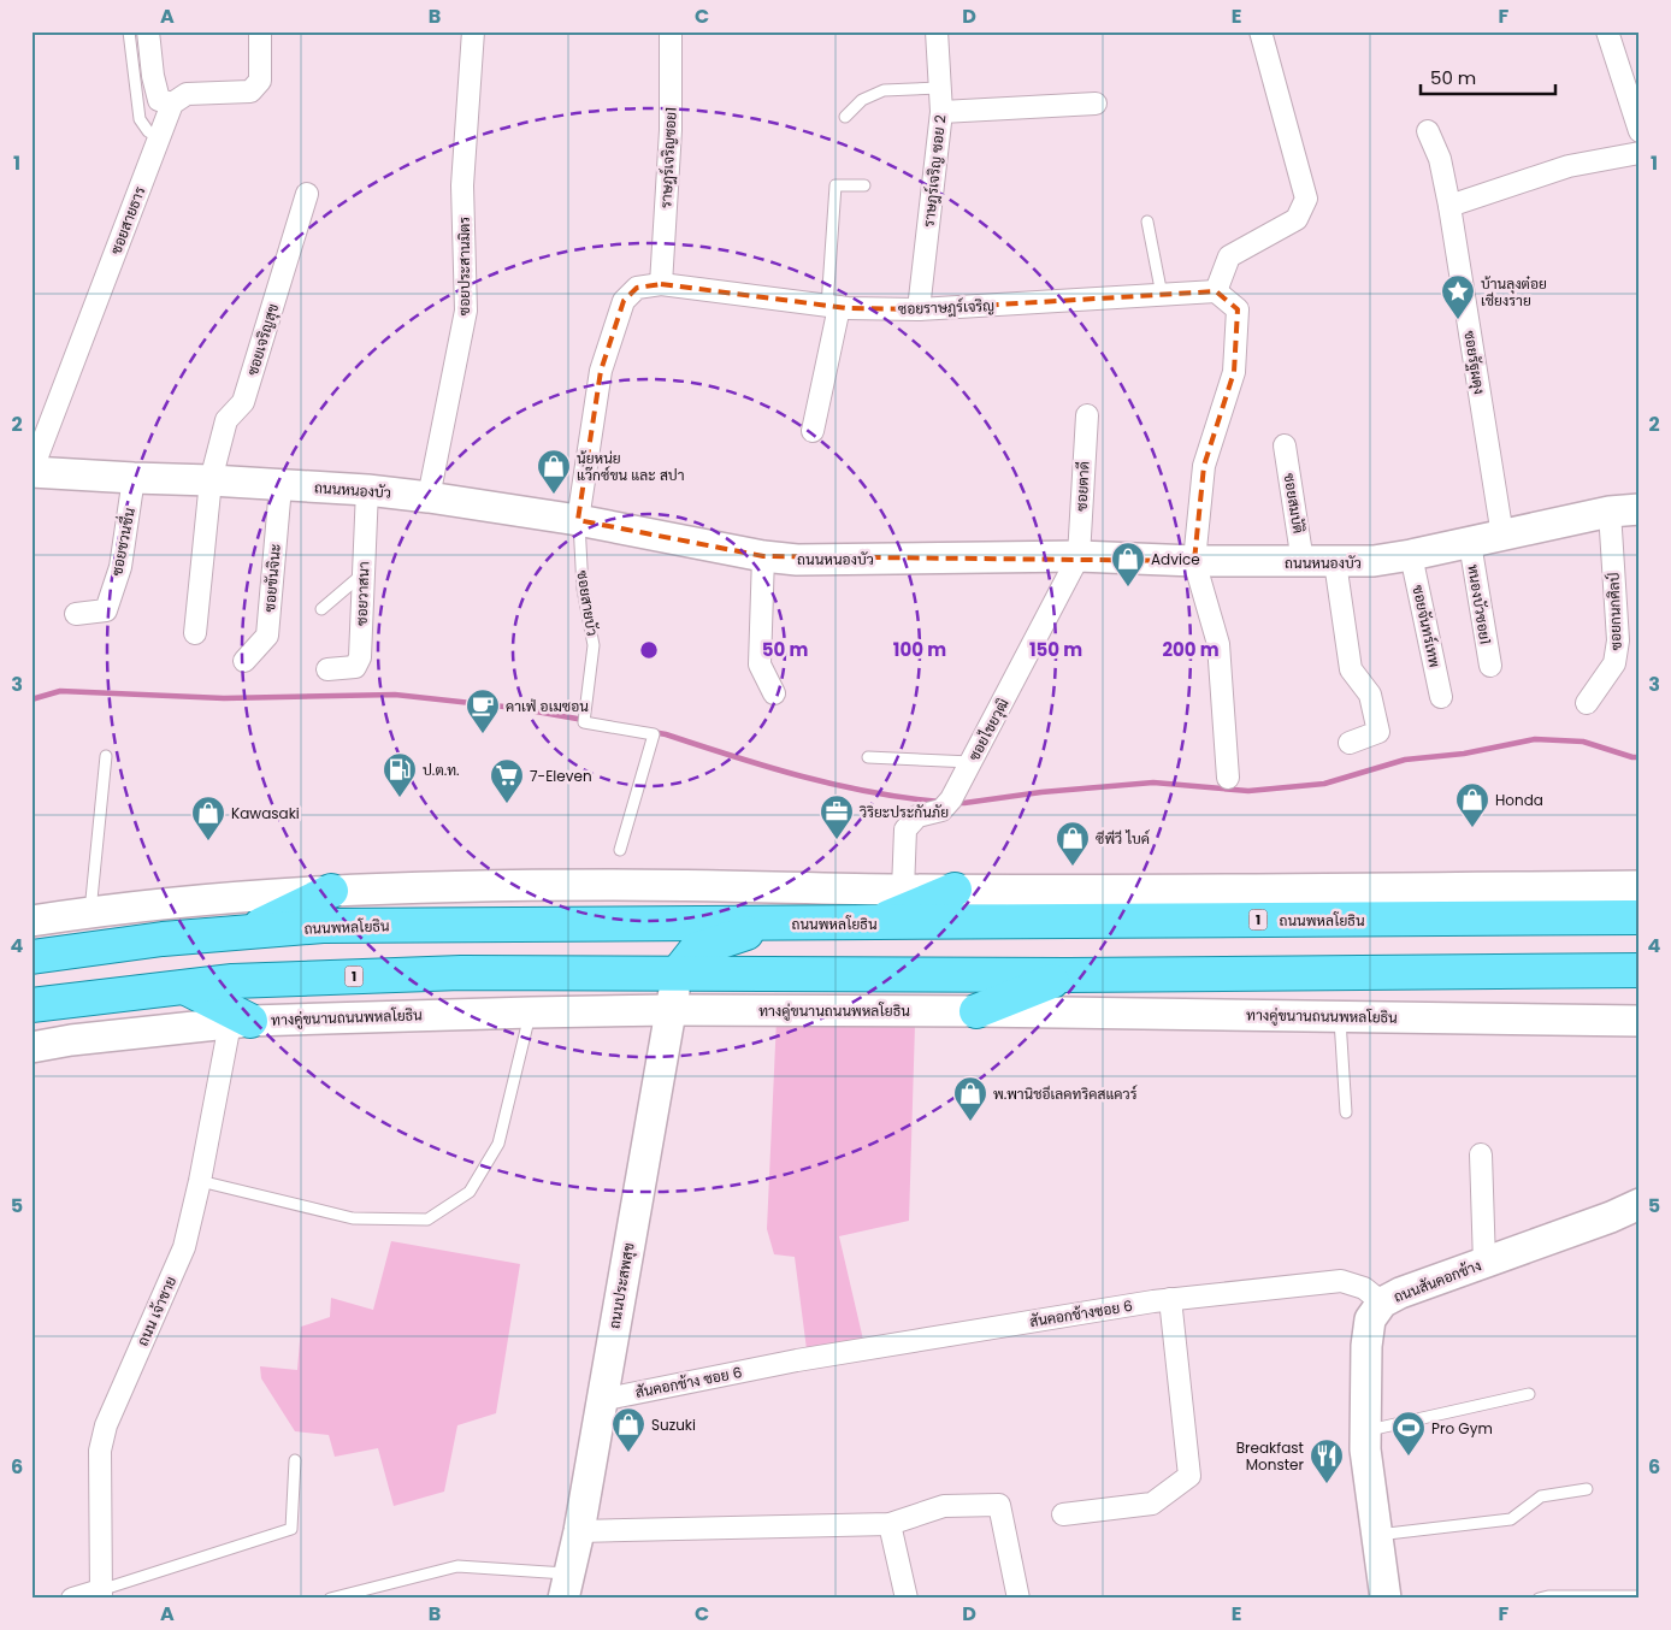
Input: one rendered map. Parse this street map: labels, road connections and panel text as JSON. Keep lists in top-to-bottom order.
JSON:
{
  "streets": {
    "main road": [
      "ถนนหนองบัว",
      "1",
      "ถนนพหลโยธิน",
      "ทางคู่ขนานถนนพหลโยธิน",
      "ถนนสันคอกช้าง",
      "ถนนประสพสุข"
    ],
    "street": [
      "ราษฎร์เจริญซอย1",
      "ราษฎร์เจริญ ซอย 2",
      "ซอยสายธาร",
      "ซอยประสานมิตร",
      "ซอยราษฎร์เจริญ",
      "ซอยเจริญสุข",
      "ซอยรัฐผดุง",
      "ซอยตาดี",
      "ซอยสมบัติ",
      "ซอยชวนชื่น",
      "ซอยขันจินะ",
      "ซอยวาสนา",
      "หนองบัวซอย1",
      "ซอยกนกศิลป์",
      "ซอยจันทร์เทพ",
      "ซอยไชยวุฒิ",
      "ถนน เจ้าชาย",
      "สันคอกช้างซอย 6",
      "สันคอกช้าง ซอย 6"
    ],
    "lane": ["ซอยสายบัว"]
  },
  "crossings": [
    ["ราษฎร์เจริญซอย1", "ซอยราษฎร์เจริญ"],
    ["ราษฎร์เจริญ ซอย 2", "ซอยราษฎร์เจริญ"],
    ["ซอยสายธาร", "ถนนหนองบัว"],
    ["ซอยประสานมิตร", "ถนนหนองบัว"],
    ["ซอยราษฎร์เจริญ", "ถนนหนองบัว"],
    ["ซอยราษฎร์เจริญ", "ซอยสายบัว"],
    ["ซอยเจริญสุข", "ถนนหนองบัว"],
    ["ซอยรัฐผดุง", "ถนนหนองบัว"],
    ["ซอยตาดี", "ถนนหนองบัว"],
    ["ซอยตาดี", "ซอยไชยวุฒิ"],
    ["ถนนหนองบัว", "ซอยสมบัติ"],
    ["ถนนหนองบัว", "ซอยชวนชื่น"],
    ["ถนนหนองบัว", "ซอยขันจินะ"],
    ["ถนนหนองบัว", "ซอยวาสนา"],
    ["ถนนหนองบัว", "ซอยสายบัว"],
    ["ถนนหนองบัว", "หนองบัวซอย1"],
    ["ถนนหนองบัว", "ซอยกนกศิลป์"],
    ["ถนนหนองบัว", "ซอยจันทร์เทพ"],
    ["ถนนหนองบัว", "ซอยไชยวุฒิ"],
    ["ซอยไชยวุฒิ", "1"],
    ["1", "ถนนประสพสุข"],
    ["ทางคู่ขนานถนนพหลโยธิน", "ถนนประสพสุข"],
    ["ทางคู่ขนานถนนพหลโยธิน", "ถนน เจ้าชาย"],
    ["ถนนสันคอกช้าง", "สันคอกช้างซอย 6"],
    ["ถนนประสพสุข", "สันคอกช้าง ซอย 6"],
    ["สันคอกช้างซอย 6", "สันคอกช้าง ซอย 6"]
  ],
  "places": {
    "place": ["บ้านลุงต๋อย เชียงราย"],
    "shop": [
      "นุ้ยหนุ่ย แว๊กซ์ขน และ สปา",
      "Advice",
      "Honda",
      "Kawasaki",
      "ซีพีวี ไบค์",
      "พ.พานิชอีเลคทริคสแควร์",
      "Suzuki"
    ],
    "cafe": ["คาเฟ่ อเมซอน"],
    "fuel station": ["ป.ต.ท."],
    "supermarket": ["7-Eleven"],
    "office": ["วิริยะประกันภัย"],
    "sports": ["Pro Gym"],
    "restaurant": ["Breakfast Monster"]
  },
  "scale_bar": "50 m",
  "grid": {
    "columns": [
      "A",
      "B",
      "C",
      "D",
      "E",
      "F"
    ],
    "rows": [
      "1",
      "2",
      "3",
      "4",
      "5",
      "6"
    ]
  },
  "rings": [
    "50 m",
    "100 m",
    "150 m",
    "200 m"
  ]
}
